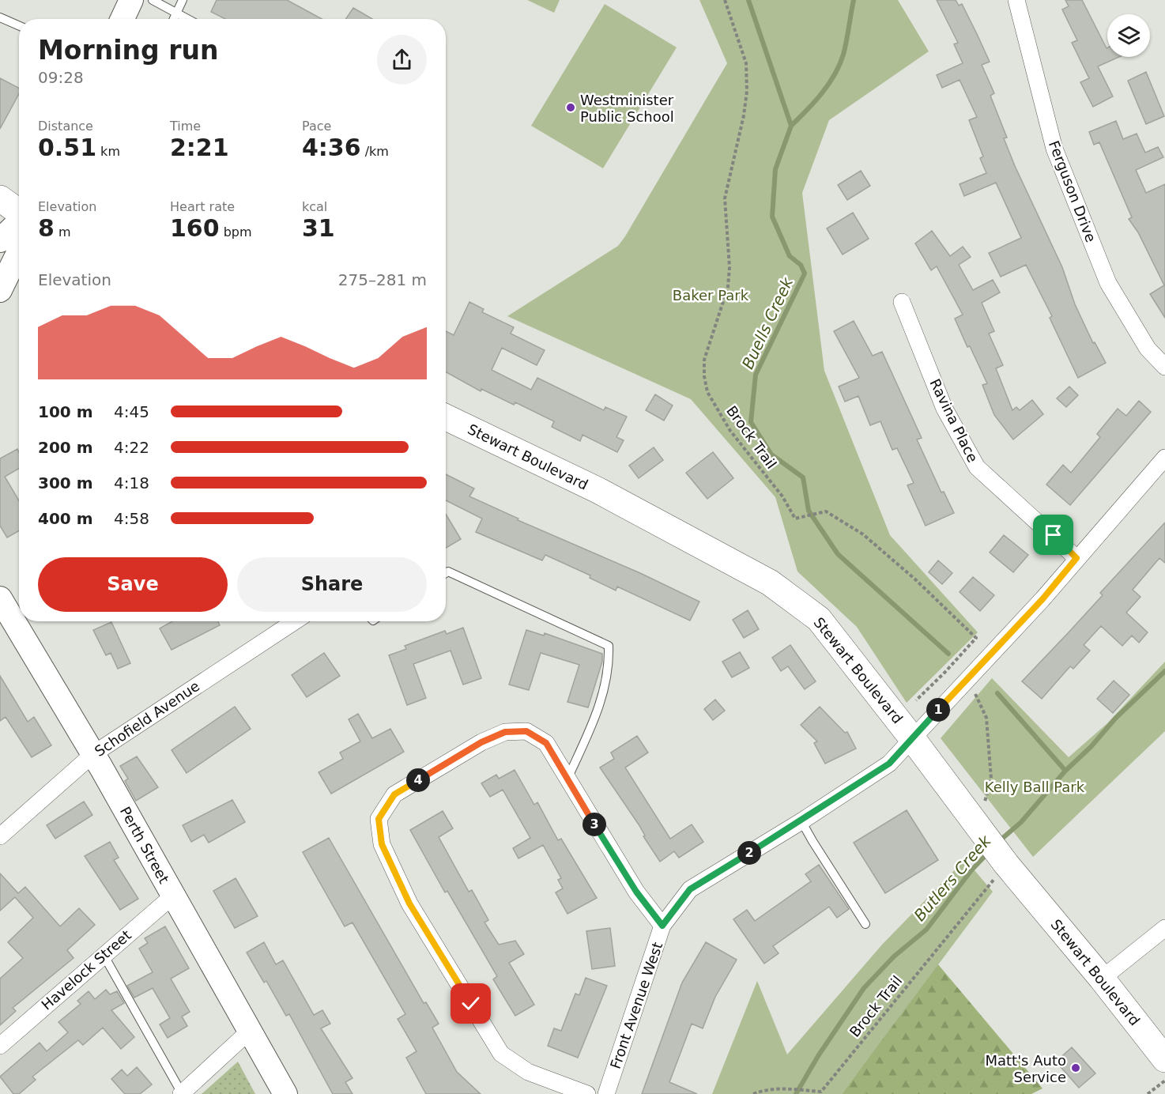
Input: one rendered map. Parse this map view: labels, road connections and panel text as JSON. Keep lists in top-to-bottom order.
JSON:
{
  "streets": {
    "main road": ["Stewart Boulevard"],
    "street": [
      "Ferguson Drive",
      "Ravina Place",
      "Schofield Avenue",
      "Perth Street",
      "Havelock Street",
      "Front Avenue West"
    ],
    "path": ["Brock Trail"]
  },
  "crossings": [
    ["Ravina Place", "Front Avenue West"],
    ["Brock Trail", "Stewart Boulevard"],
    ["Stewart Boulevard", "Front Avenue West"],
    ["Schofield Avenue", "Perth Street"],
    ["Perth Street", "Havelock Street"]
  ],
  "water": ["Buells Creek", "Butlers Creek"],
  "parks": ["Baker Park", "Kelly Ball Park"],
  "places": ["Westminister Public School", "Matt's Auto Service"],
  "page": {
    "heading": ["Morning run", "09:28"],
    "stats": [
      ["Distance", "0.51 km"],
      ["Time", "2:21"],
      ["Pace", "4:36 /km"],
      ["Elevation", "8 m"],
      ["Heart rate", "160 bpm"],
      ["kcal", "31"]
    ],
    "chart": ["Elevation", "275–281 m"],
    "list": [
      {
        "name": "100 m",
        "note": "4:45"
      },
      {
        "name": "200 m",
        "note": "4:22"
      },
      {
        "name": "300 m",
        "note": "4:18"
      },
      {
        "name": "400 m",
        "note": "4:58"
      }
    ],
    "buttons": ["Save", "Share"],
    "pins": [
      "1",
      "4",
      "3",
      "2"
    ]
  }
}
